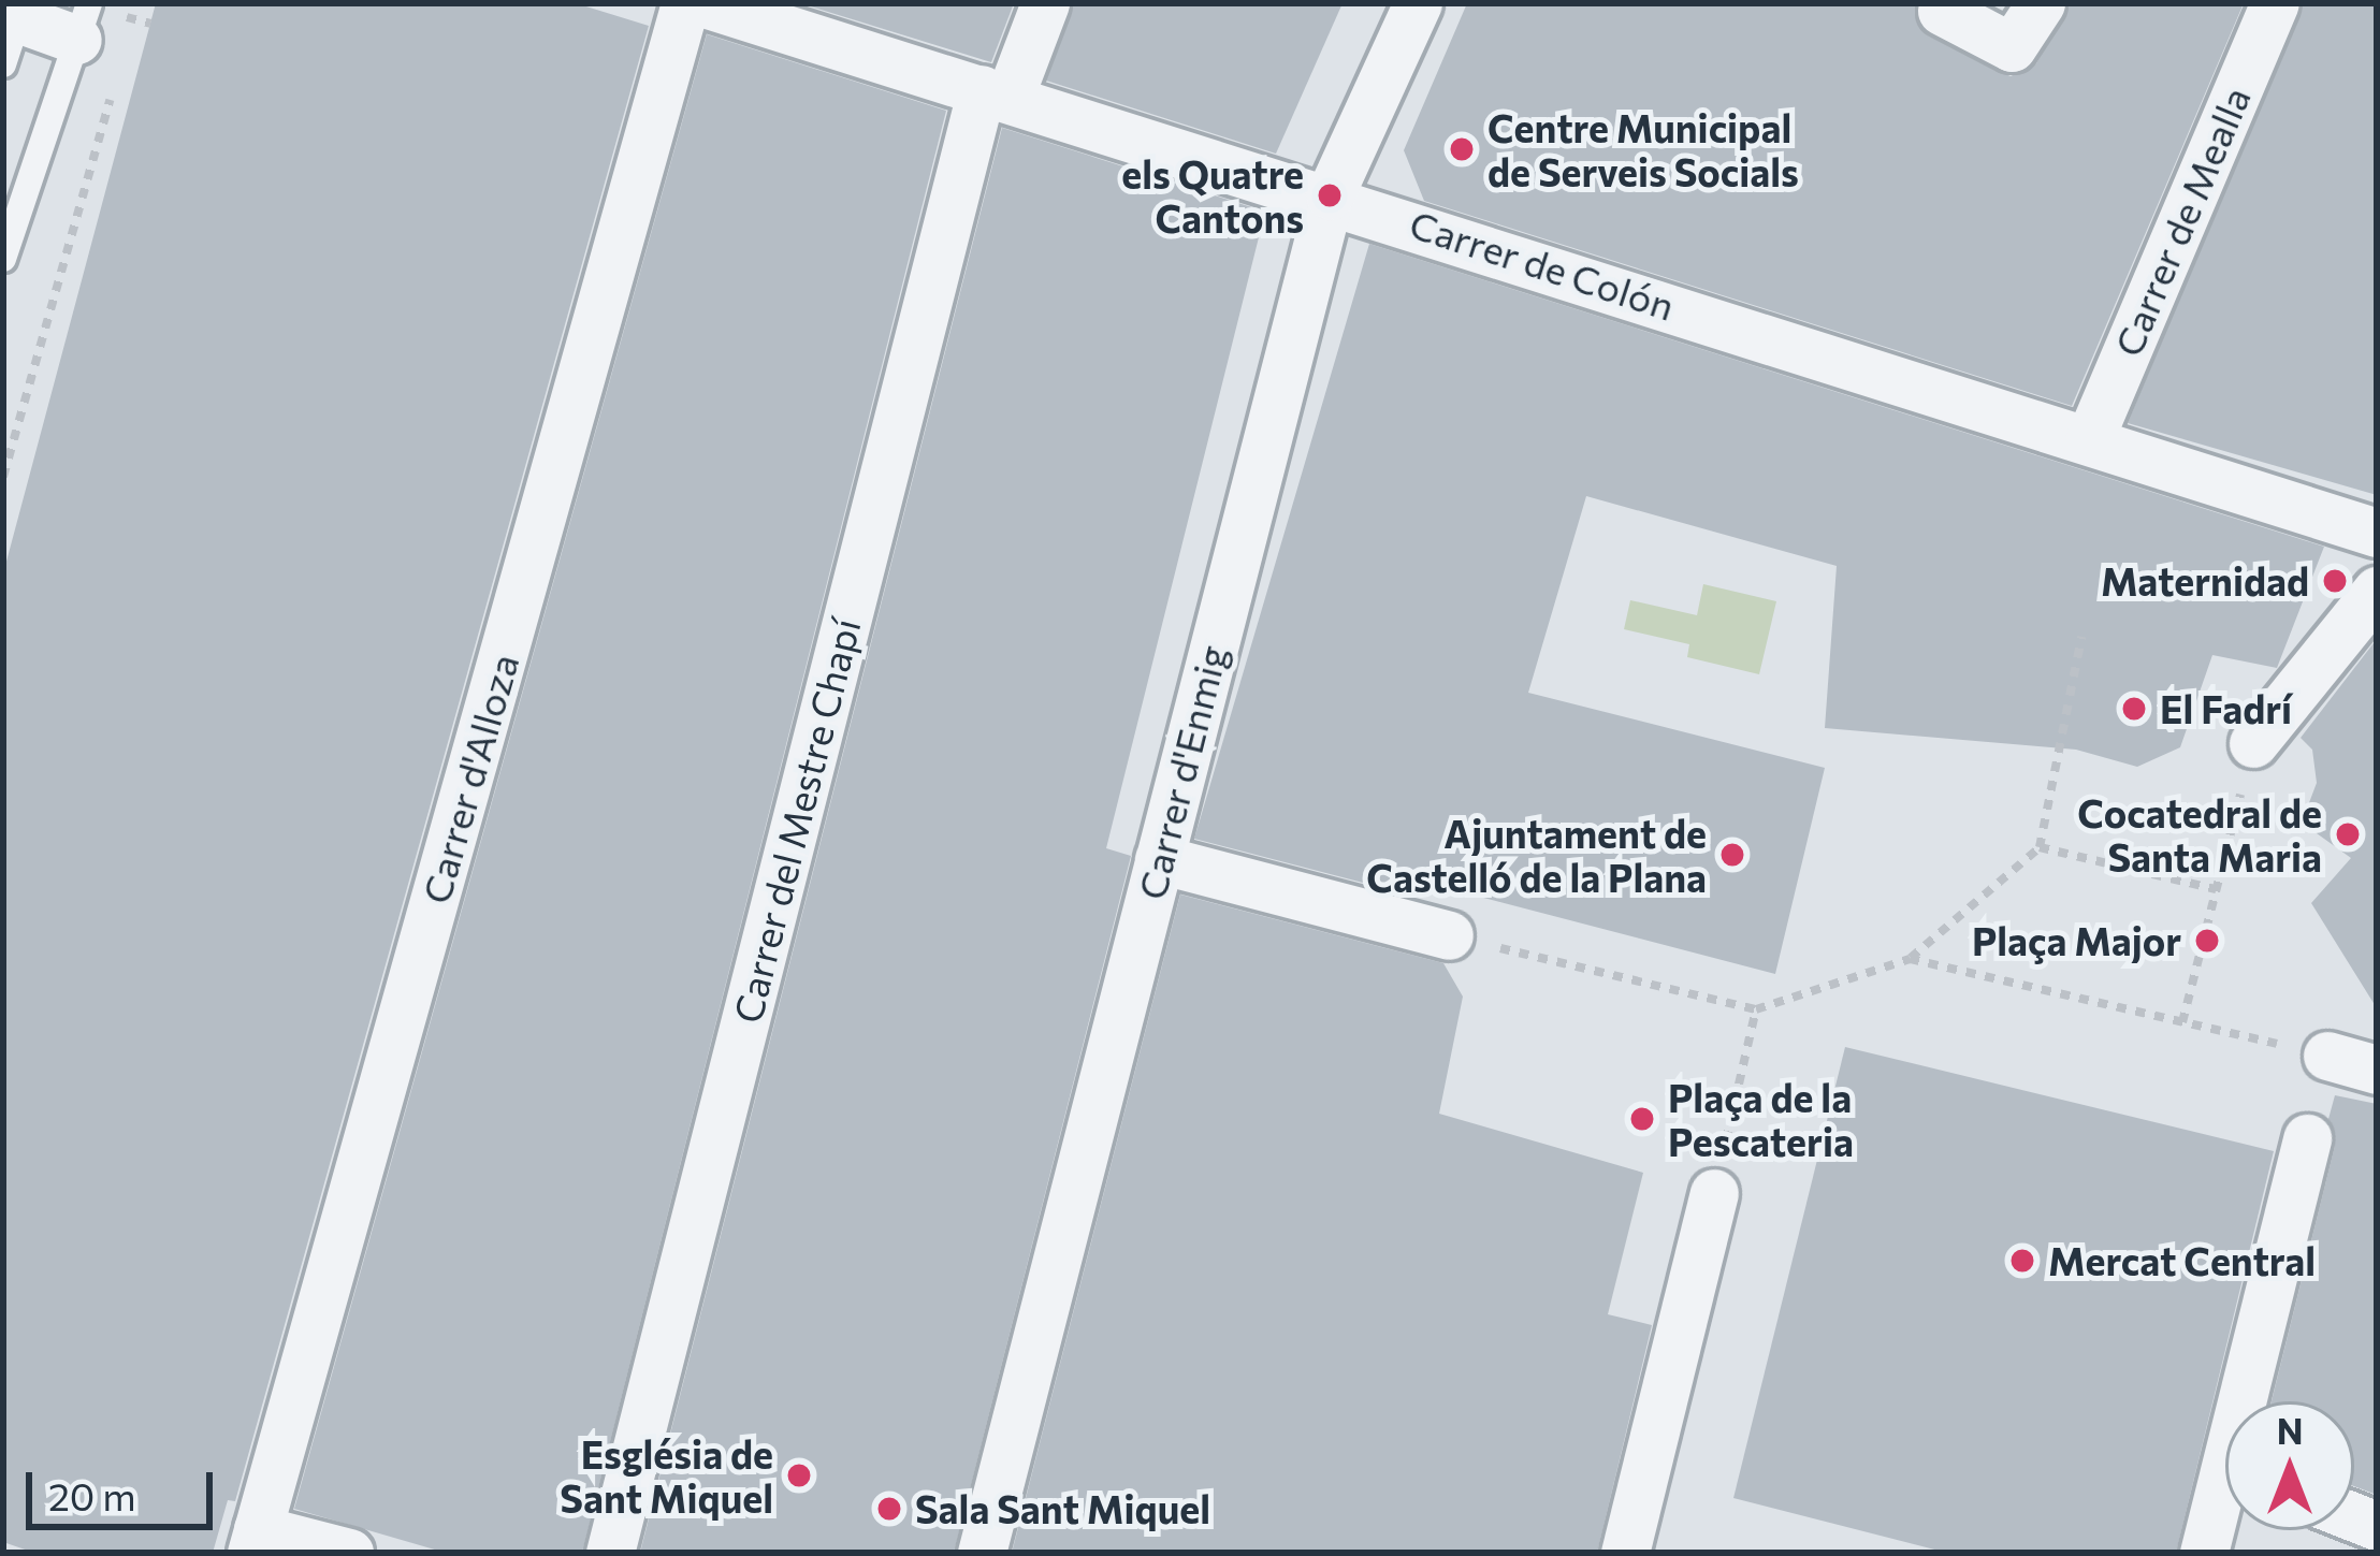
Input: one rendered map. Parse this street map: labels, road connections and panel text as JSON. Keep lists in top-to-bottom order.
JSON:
{
  "streets": {
    "street": [
      "Carrer de Mealla",
      "Carrer de Colón",
      "Carrer d'Enmig",
      "Carrer d'Alloza",
      "Carrer del Mestre Chapí"
    ]
  },
  "crossings": [
    ["Carrer de Mealla", "Carrer de Colón"],
    ["Carrer de Colón", "Carrer d'Enmig"],
    ["Carrer de Colón", "Carrer del Mestre Chapí"]
  ],
  "places": [
    "Centre Municipal de Serveis Socials",
    "els Quatre Cantons",
    "Maternidad",
    "El Fadrí",
    "Cocatedral de Santa Maria",
    "Ajuntament de Castelló de la Plana",
    "Plaça Major",
    "Plaça de la Pescateria",
    "Mercat Central",
    "Església de Sant Miquel",
    "Sala Sant Miquel"
  ],
  "scale_bar": "20 m",
  "north": "top"
}
